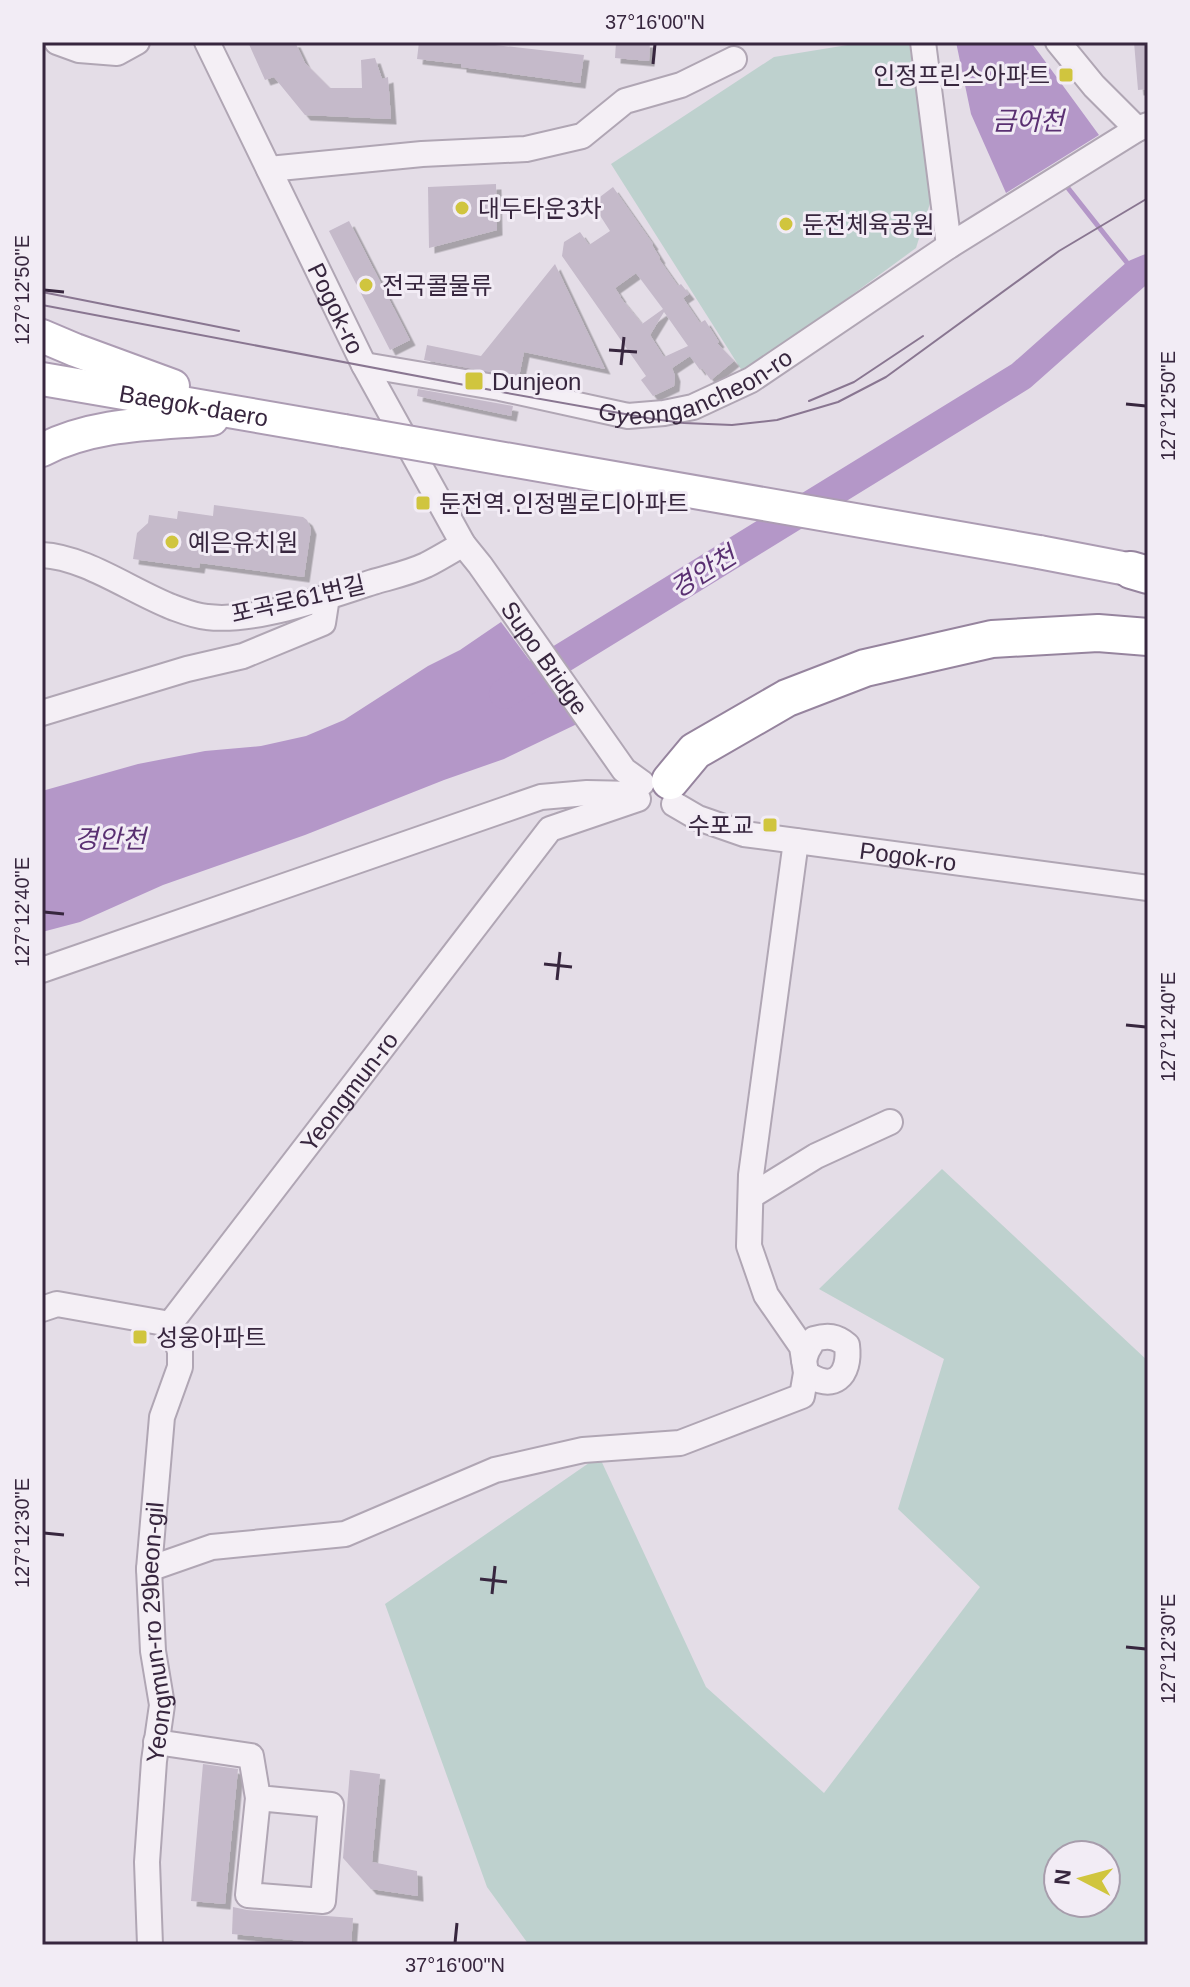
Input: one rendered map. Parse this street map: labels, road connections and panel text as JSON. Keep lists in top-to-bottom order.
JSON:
{
  "streets": {
    "main road": ["Baegok-daero"],
    "street": [
      "Pogok-ro",
      "Gyeongancheon-ro",
      "포곡로61번길",
      "Supo Bridge",
      "Yeongmun-ro",
      "Yeongmun-ro 29beon-gil"
    ]
  },
  "crossings": [
    ["Pogok-ro", "Gyeongancheon-ro"],
    ["Pogok-ro", "포곡로61번길"],
    ["Pogok-ro", "Supo Bridge"],
    ["Pogok-ro", "Yeongmun-ro"],
    ["Yeongmun-ro", "Yeongmun-ro 29beon-gil"]
  ],
  "water": ["금어천", "경안천"],
  "places": {
    "transit": [
      "인정프린스아파트",
      "Dunjeon",
      "둔전역.인정멜로디아파트",
      "수포교",
      "성웅아파트"
    ],
    "other": [
      "대두타운3차",
      "둔전체육공원",
      "전국콜물류",
      "예은유치원"
    ]
  },
  "north": "left",
  "coordinates": [
    "37°16'00\"N",
    "127°12'50\"E",
    "127°12'40\"E",
    "127°12'30\"E"
  ]
}
